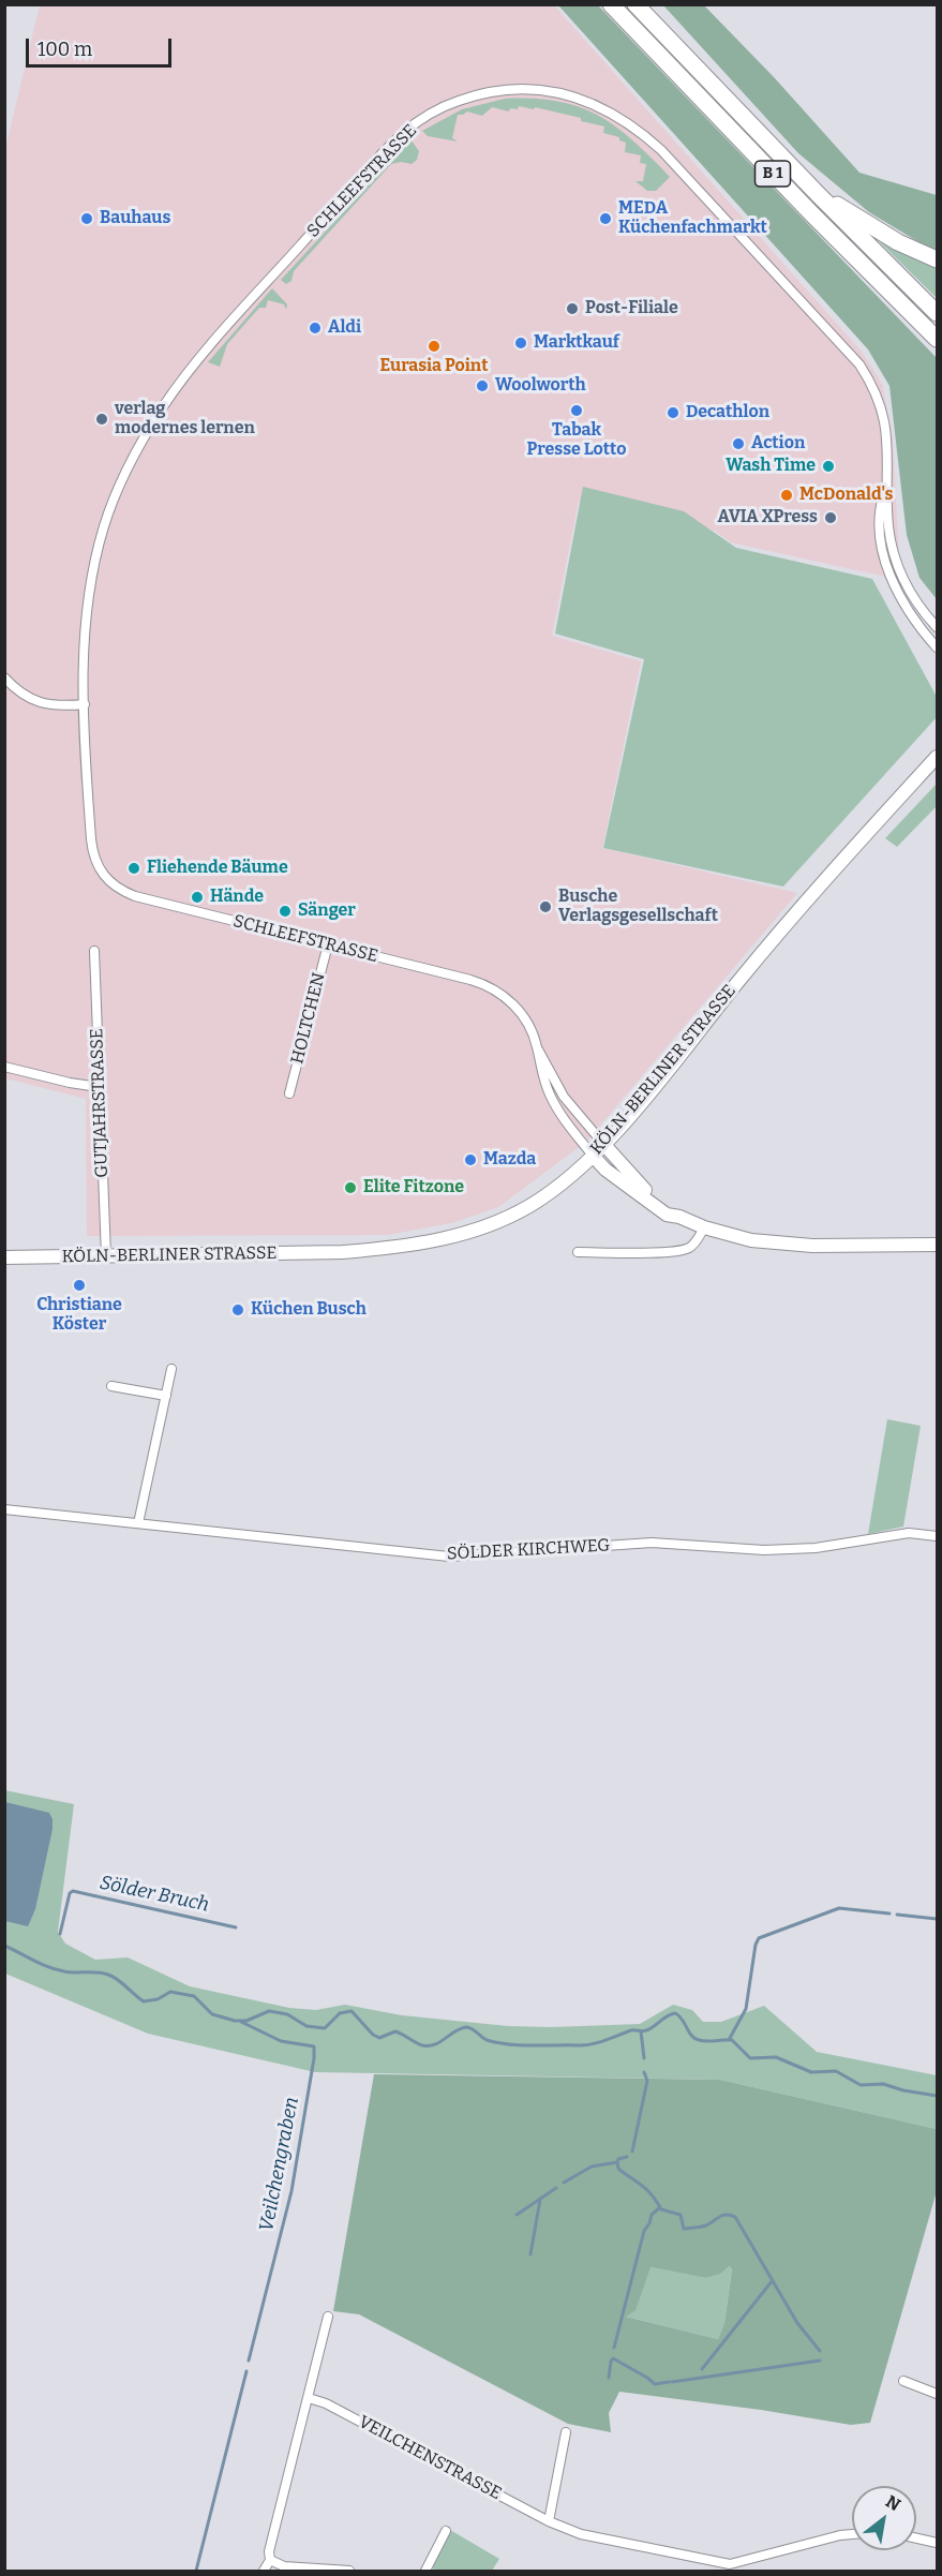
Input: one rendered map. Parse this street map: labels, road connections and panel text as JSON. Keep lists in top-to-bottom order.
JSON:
{
  "streets": {
    "highway": ["B 1"],
    "main road": ["KÖLN-BERLINER STRASSE"],
    "street": [
      "SCHLEEFSTRASSE",
      "HOLTCHEN",
      "GUTJAHRSTRASSE",
      "SÖLDER KIRCHWEG",
      "VEILCHENSTRASSE"
    ]
  },
  "crossings": [
    ["SCHLEEFSTRASSE", "HOLTCHEN"],
    ["SCHLEEFSTRASSE", "KÖLN-BERLINER STRASSE"],
    ["KÖLN-BERLINER STRASSE", "GUTJAHRSTRASSE"]
  ],
  "water": ["Sölder Bruch", "Veilchengraben"],
  "places": [
    "Bauhaus",
    "MEDA Küchenfachmarkt",
    "Post-Filiale",
    "Aldi",
    "Marktkauf",
    "Eurasia Point",
    "Woolworth",
    "Tabak Presse Lotto",
    "Decathlon",
    "verlag modernes lernen",
    "Action",
    "Wash Time",
    "McDonald's",
    "AVIA XPress",
    "Fliehende Bäume",
    "Hände",
    "Busche Verlagsgesellschaft",
    "Sänger",
    "Mazda",
    "Elite Fitzone",
    "Christiane Köster",
    "Küchen Busch"
  ],
  "scale_bar": "100 m",
  "north": "top right"
}
